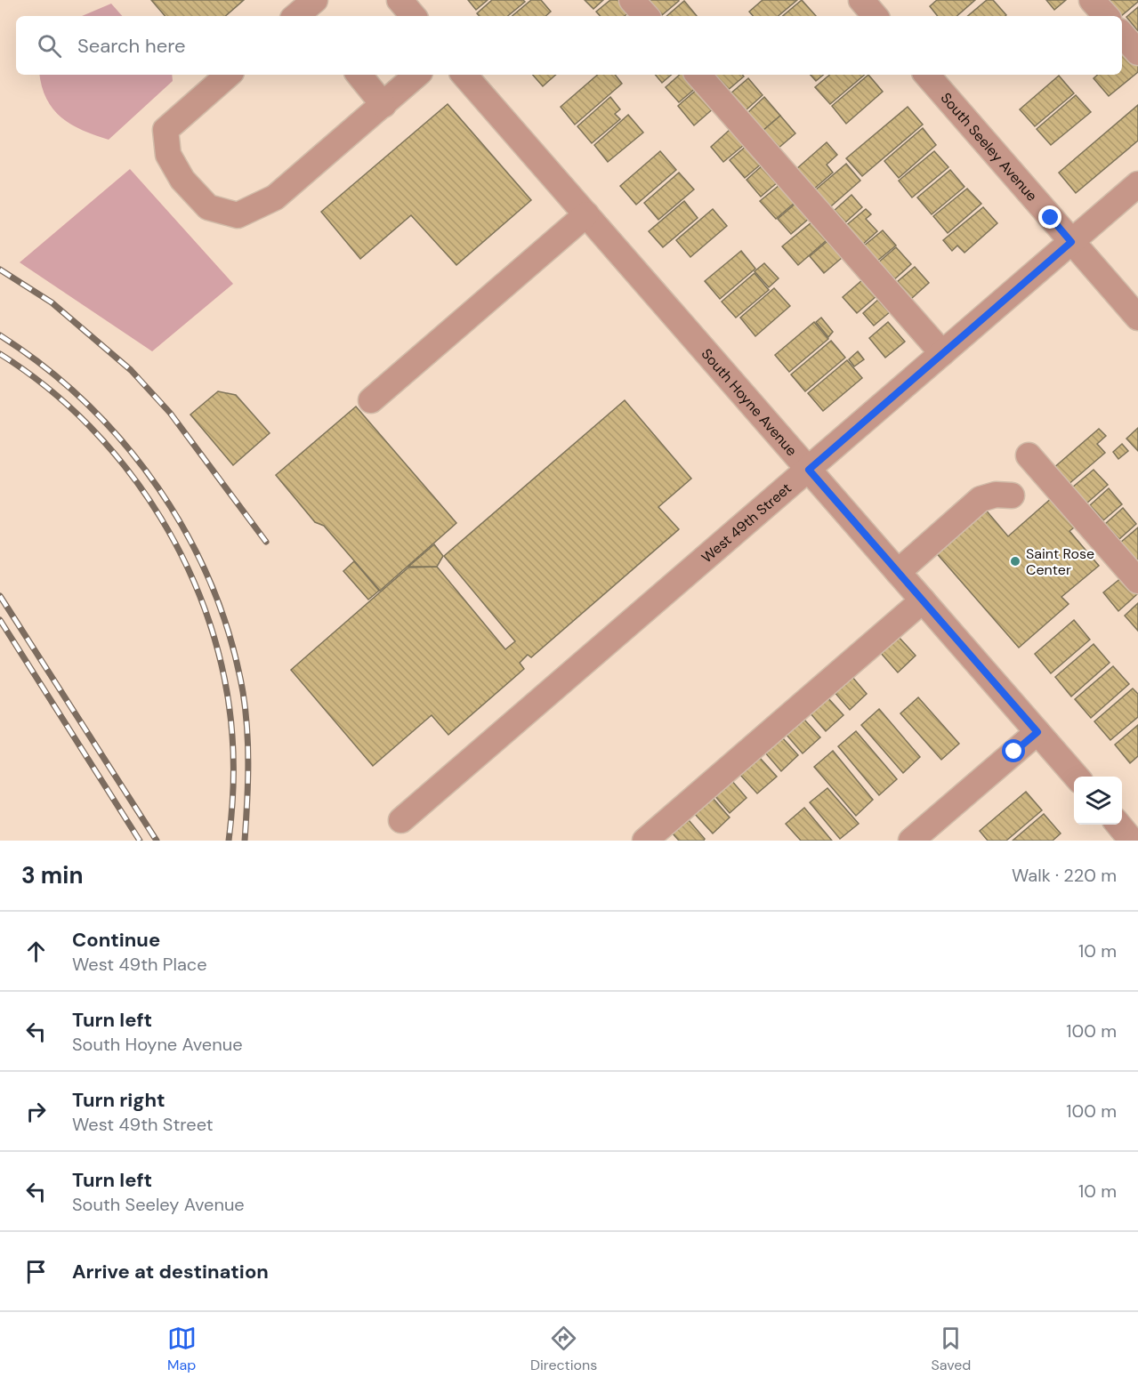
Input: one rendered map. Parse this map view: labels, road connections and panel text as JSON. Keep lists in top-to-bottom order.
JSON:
{
  "streets": {
    "street": ["South Seeley Avenue", "South Hoyne Avenue", "West 49th Street"]
  },
  "crossings": [
    ["South Seeley Avenue", "West 49th Street"],
    ["South Hoyne Avenue", "West 49th Street"]
  ],
  "places": ["Saint Rose Center"],
  "page": {
    "search": "Search here",
    "heading": ["3 min", "Walk · 220 m"],
    "list": [
      ["Continue", "West 49th Place", "10 m"],
      ["Turn left", "South Hoyne Avenue", "100 m"],
      ["Turn right", "West 49th Street", "100 m"],
      ["Turn left", "South Seeley Avenue", "10 m"],
      "Arrive at destination"
    ],
    "nav": ["Map", "Directions", "Saved"]
  }
}
